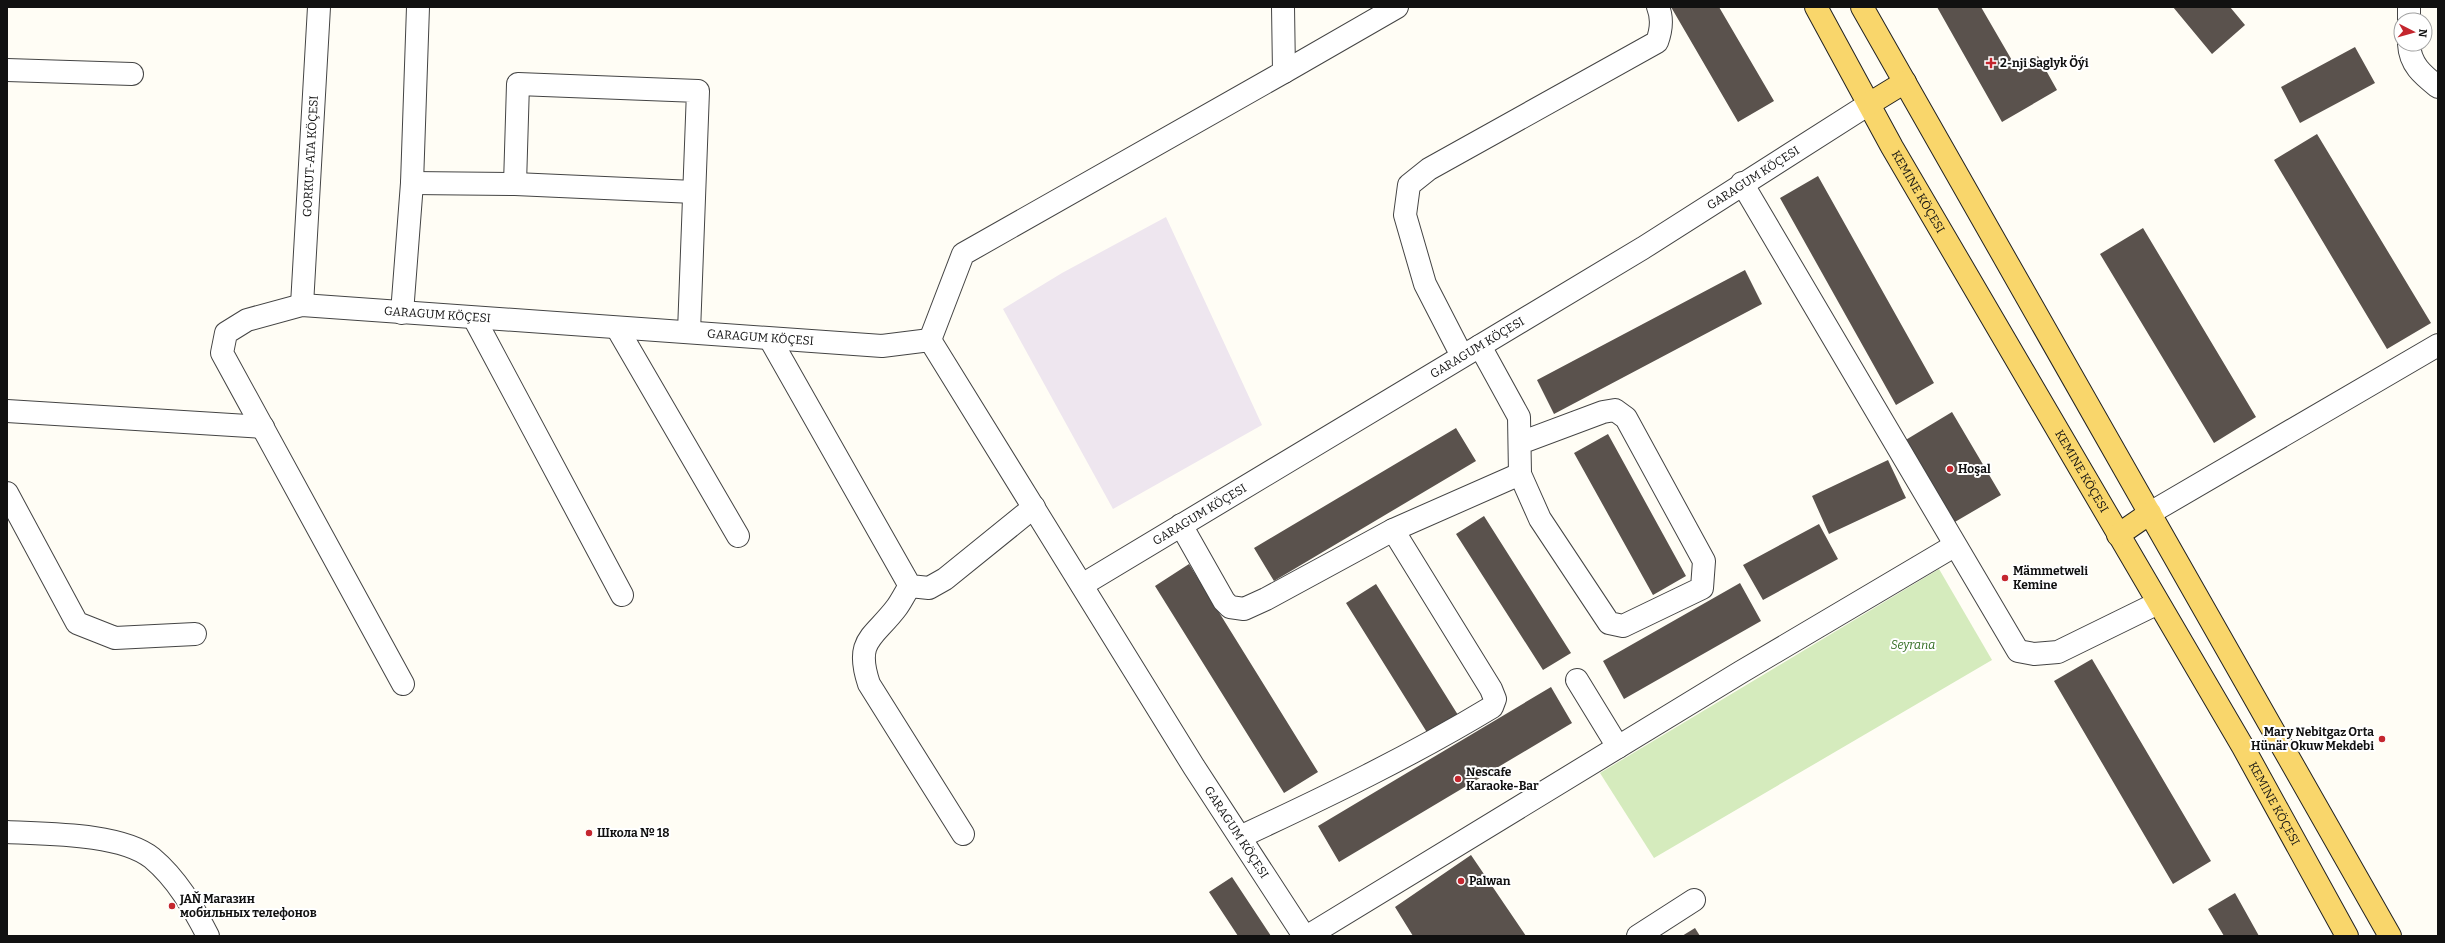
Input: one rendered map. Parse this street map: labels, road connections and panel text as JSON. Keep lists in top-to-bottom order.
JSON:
{
  "streets": {
    "main road": ["KEMINE KÖÇESI"],
    "street": ["GORKUT-ATA KÖÇESI", "GARAGUM KÖÇESI"]
  },
  "crossings": [
    ["GORKUT-ATA KÖÇESI", "GARAGUM KÖÇESI"],
    ["GARAGUM KÖÇESI", "KEMINE KÖÇESI"]
  ],
  "parks": ["Seyrana"],
  "places": {
    "health": ["2-nji Saglyk Öýi"],
    "other": [
      "Hoşal",
      "Mämmetweli Kemine",
      "Mary Nebitgaz Orta Hünär Okuw Mekdebi",
      "Nescafe Karaoke-Bar",
      "Школа № 18",
      "Palwan",
      "JAŇ Магазин мобильных телефонов"
    ]
  },
  "north": "right"
}
